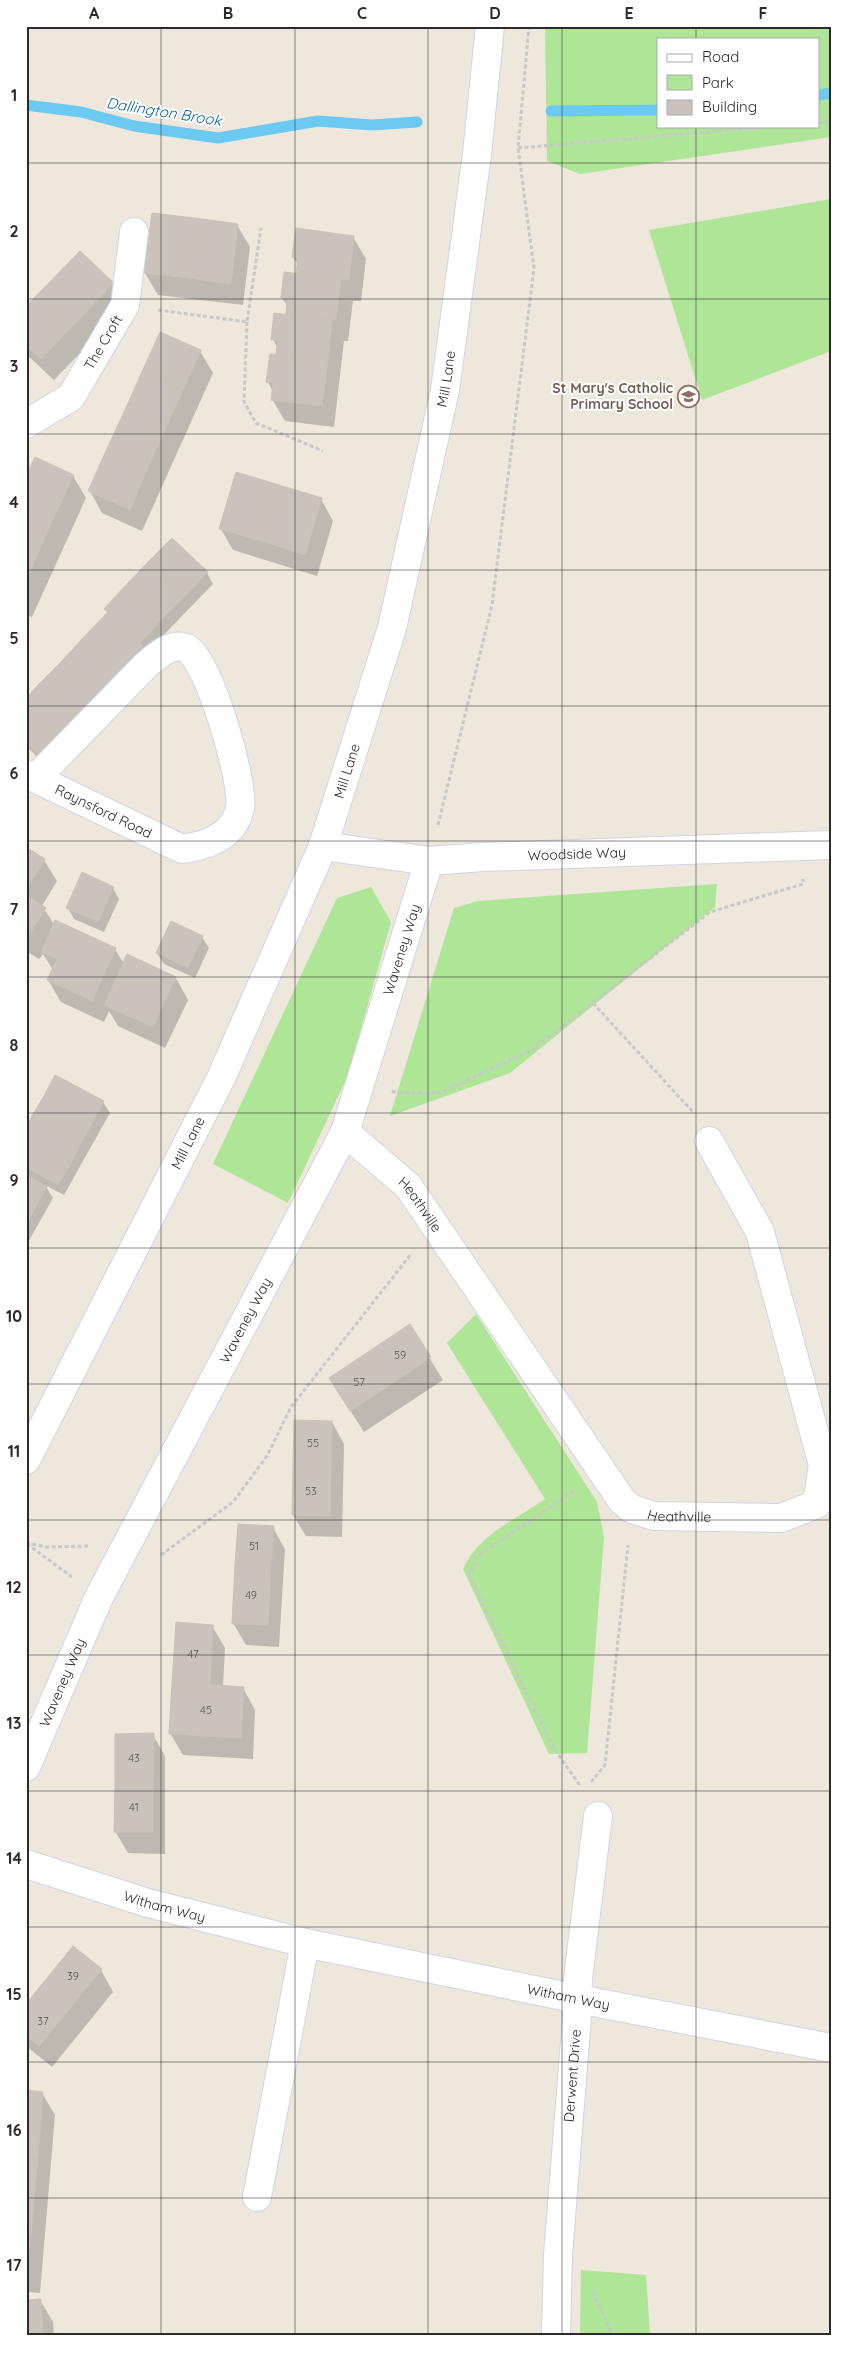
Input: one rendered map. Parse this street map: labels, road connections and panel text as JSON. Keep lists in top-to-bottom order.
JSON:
{
  "streets": {
    "street": [
      "The Croft",
      "Mill Lane",
      "Raynsford Road",
      "Woodside Way",
      "Waveney Way",
      "Heathville",
      "Witham Way",
      "Derwent Drive"
    ]
  },
  "crossings": [
    ["Mill Lane", "Woodside Way"],
    ["Woodside Way", "Waveney Way"],
    ["Waveney Way", "Heathville"],
    ["Witham Way", "Derwent Drive"]
  ],
  "water": ["Dallington Brook"],
  "places": {
    "school or university": ["St Mary's Catholic Primary School"]
  },
  "house_numbers": [
    "59",
    "57",
    "55",
    "53",
    "51",
    "49",
    "47",
    "45",
    "43",
    "41",
    "39",
    "37"
  ],
  "legend": ["Road", "Park", "Building"],
  "grid": {
    "columns": [
      "A",
      "B",
      "C",
      "D",
      "E",
      "F"
    ],
    "rows": [
      "1",
      "2",
      "3",
      "4",
      "5",
      "6",
      "7",
      "8",
      "9",
      "10",
      "11",
      "12",
      "13",
      "14",
      "15",
      "16",
      "17"
    ]
  }
}
